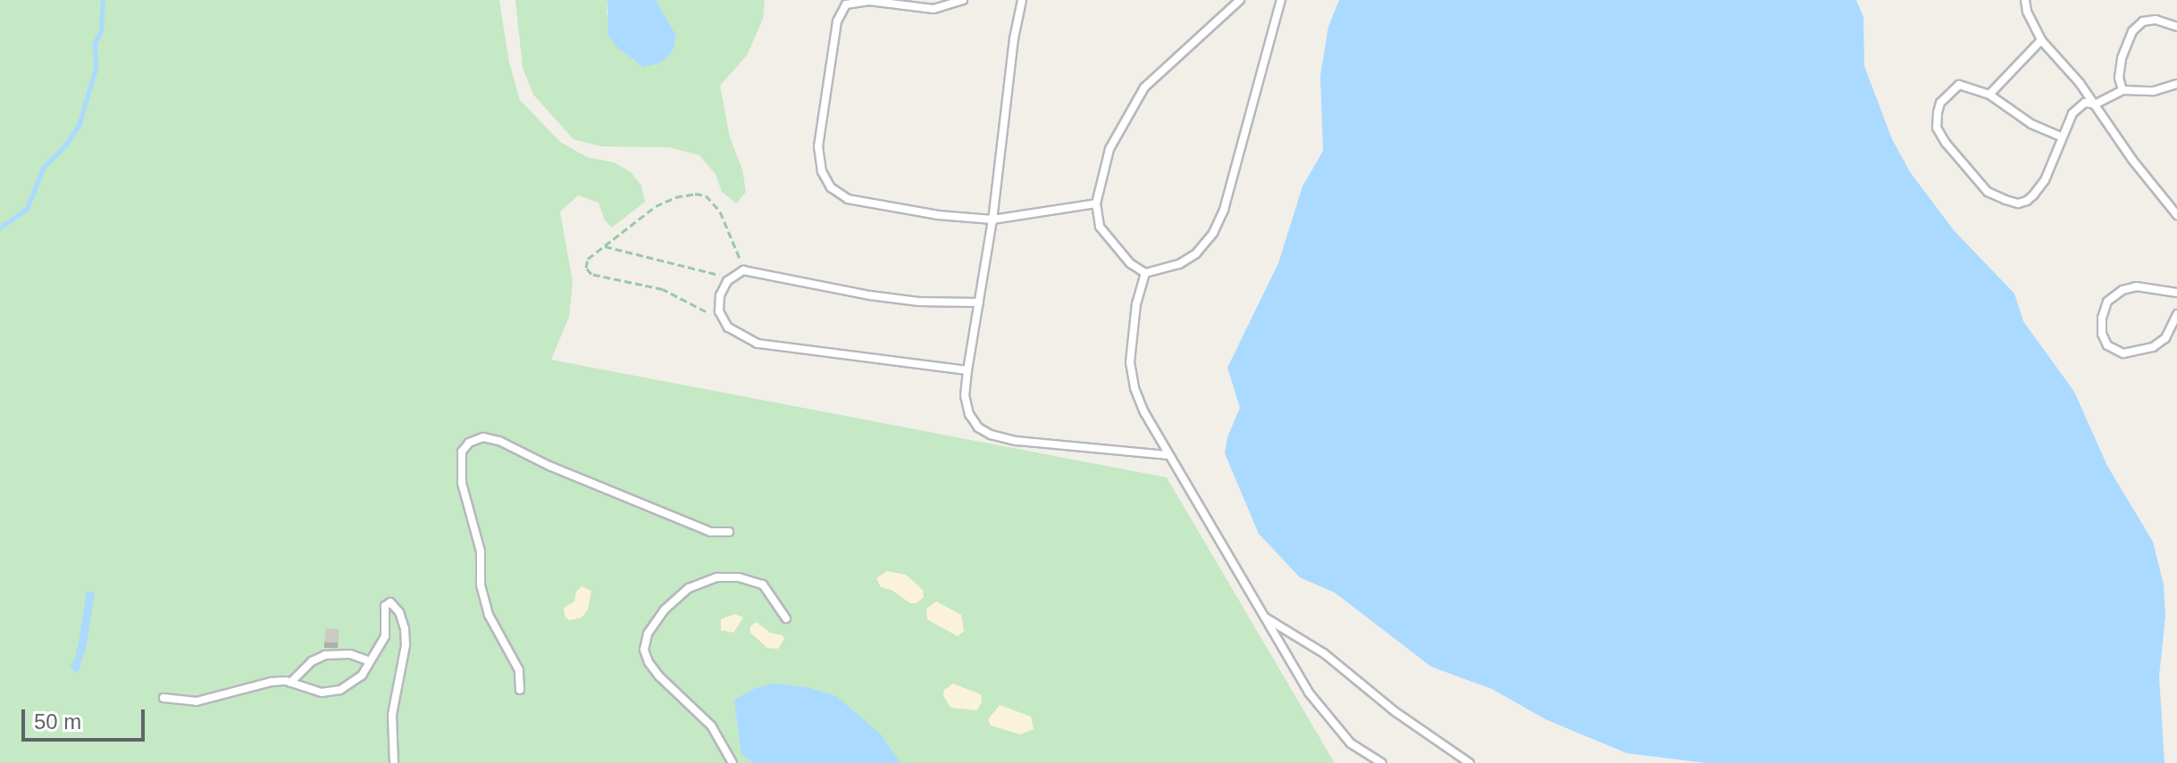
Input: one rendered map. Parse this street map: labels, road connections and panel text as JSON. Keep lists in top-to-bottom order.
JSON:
{
  "scale_bar": "50 m"
}
